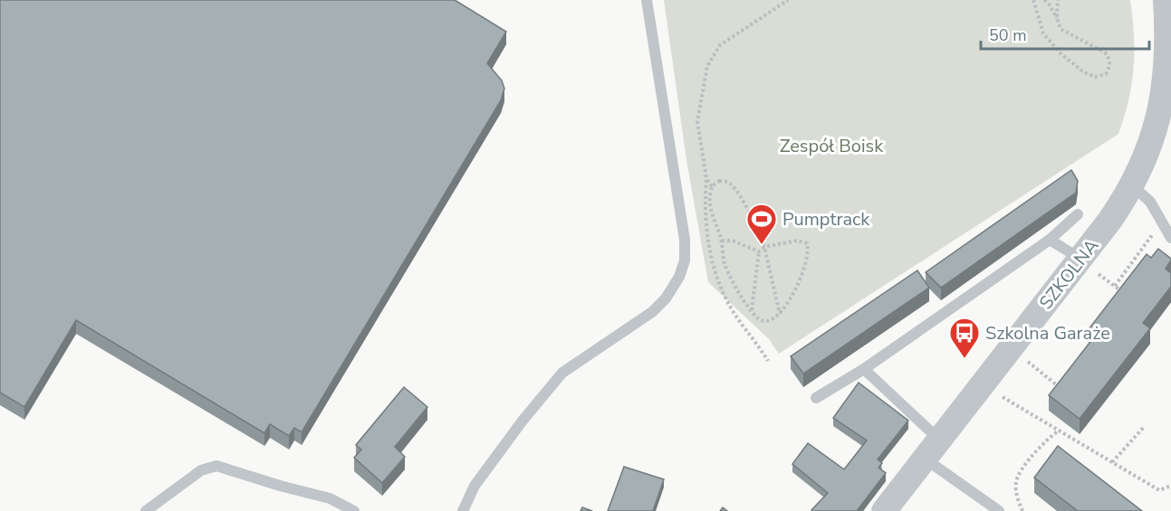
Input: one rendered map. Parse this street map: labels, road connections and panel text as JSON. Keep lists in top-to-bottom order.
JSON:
{
  "streets": {
    "street": ["SZKOLNA"]
  },
  "parks": ["Zespół Boisk"],
  "places": {
    "sports": ["Pumptrack"],
    "bus stop": ["Szkolna Garaże"]
  },
  "scale_bar": "50 m"
}
